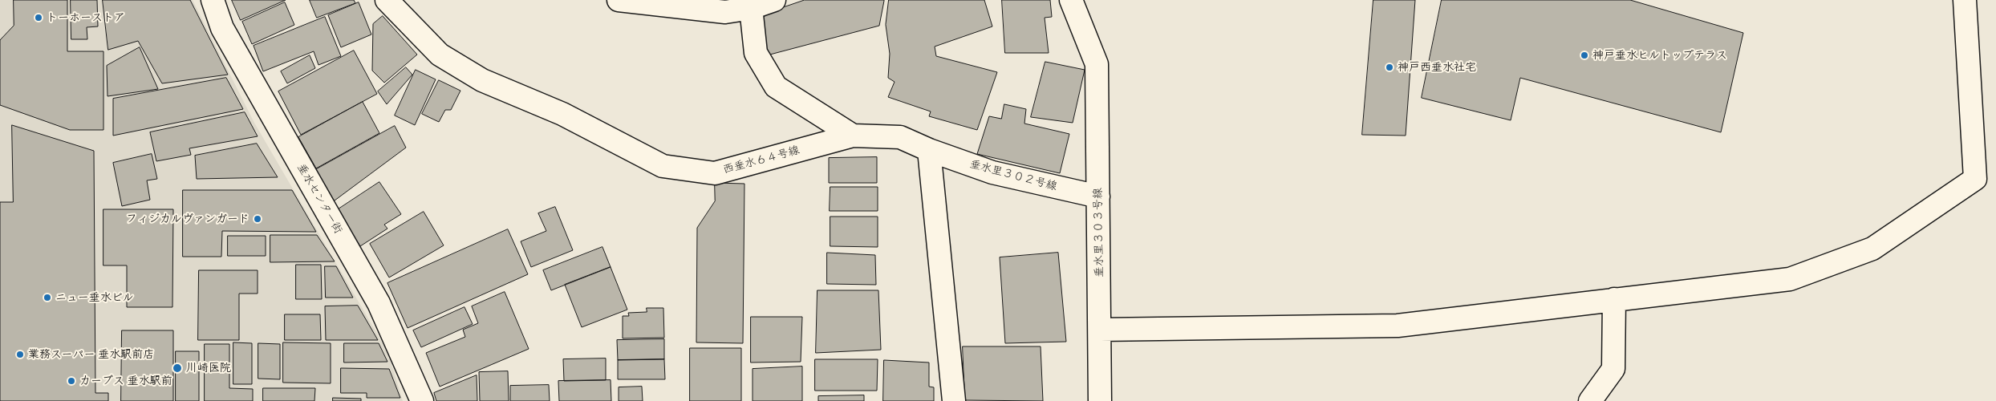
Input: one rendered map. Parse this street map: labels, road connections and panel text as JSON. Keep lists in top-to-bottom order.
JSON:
{
  "streets": {
    "street": [
      "西垂水６４号線",
      "垂水里３０２号線",
      "垂水センター街",
      "垂水里３０３号線"
    ]
  },
  "crossings": [
    ["西垂水６４号線", "垂水里３０２号線"],
    ["垂水里３０２号線", "垂水里３０３号線"]
  ],
  "places": [
    "トーホーストア",
    "神戸垂水ヒルトップテラス",
    "神戸西垂水社宅",
    "フィジカルヴァンガード",
    "ニュー垂水ビル",
    "業務スーパー 垂水駅前店",
    "川崎医院",
    "カーブス 垂水駅前"
  ]
}
